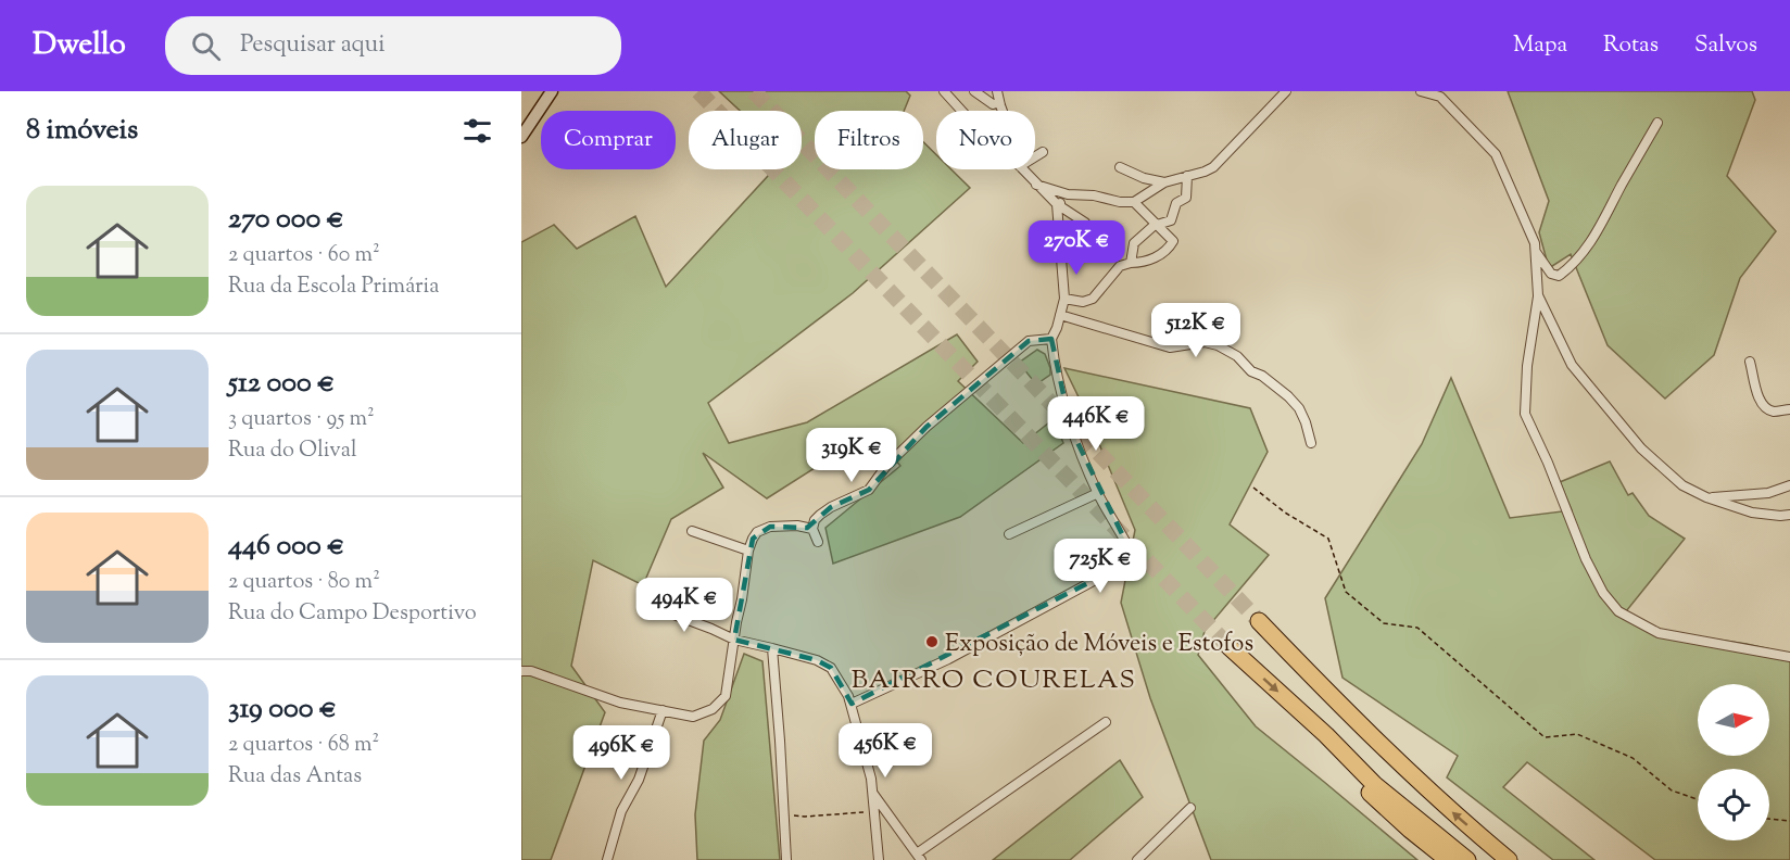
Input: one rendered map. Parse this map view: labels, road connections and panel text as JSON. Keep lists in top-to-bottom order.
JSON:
{
  "districts": ["BAIRRO COURELAS"],
  "places": ["Exposição de Móveis e Estofos"],
  "north": "right",
  "page": {
    "header": "Dwello",
    "search": "Pesquisar aqui",
    "nav": ["Mapa", "Rotas", "Salvos"],
    "heading": "8 imóveis",
    "chip": [
      "Comprar",
      "Alugar",
      "Filtros",
      "Novo"
    ],
    "list": [
      {
        "name": "270 000 €",
        "note": "2 quartos · 60 m² · Rua da Escola Primária"
      },
      {
        "name": "512 000 €",
        "note": "3 quartos · 95 m² · Rua do Olival"
      },
      {
        "name": "446 000 €",
        "note": "2 quartos · 80 m² · Rua do Campo Desportivo"
      },
      {
        "name": "319 000 €",
        "note": "2 quartos · 68 m² · Rua das Antas"
      }
    ],
    "price": [
      "270K €",
      "512K €",
      "446K €",
      "319K €",
      "725K €",
      "494K €",
      "456K €",
      "496K €"
    ]
  }
}
